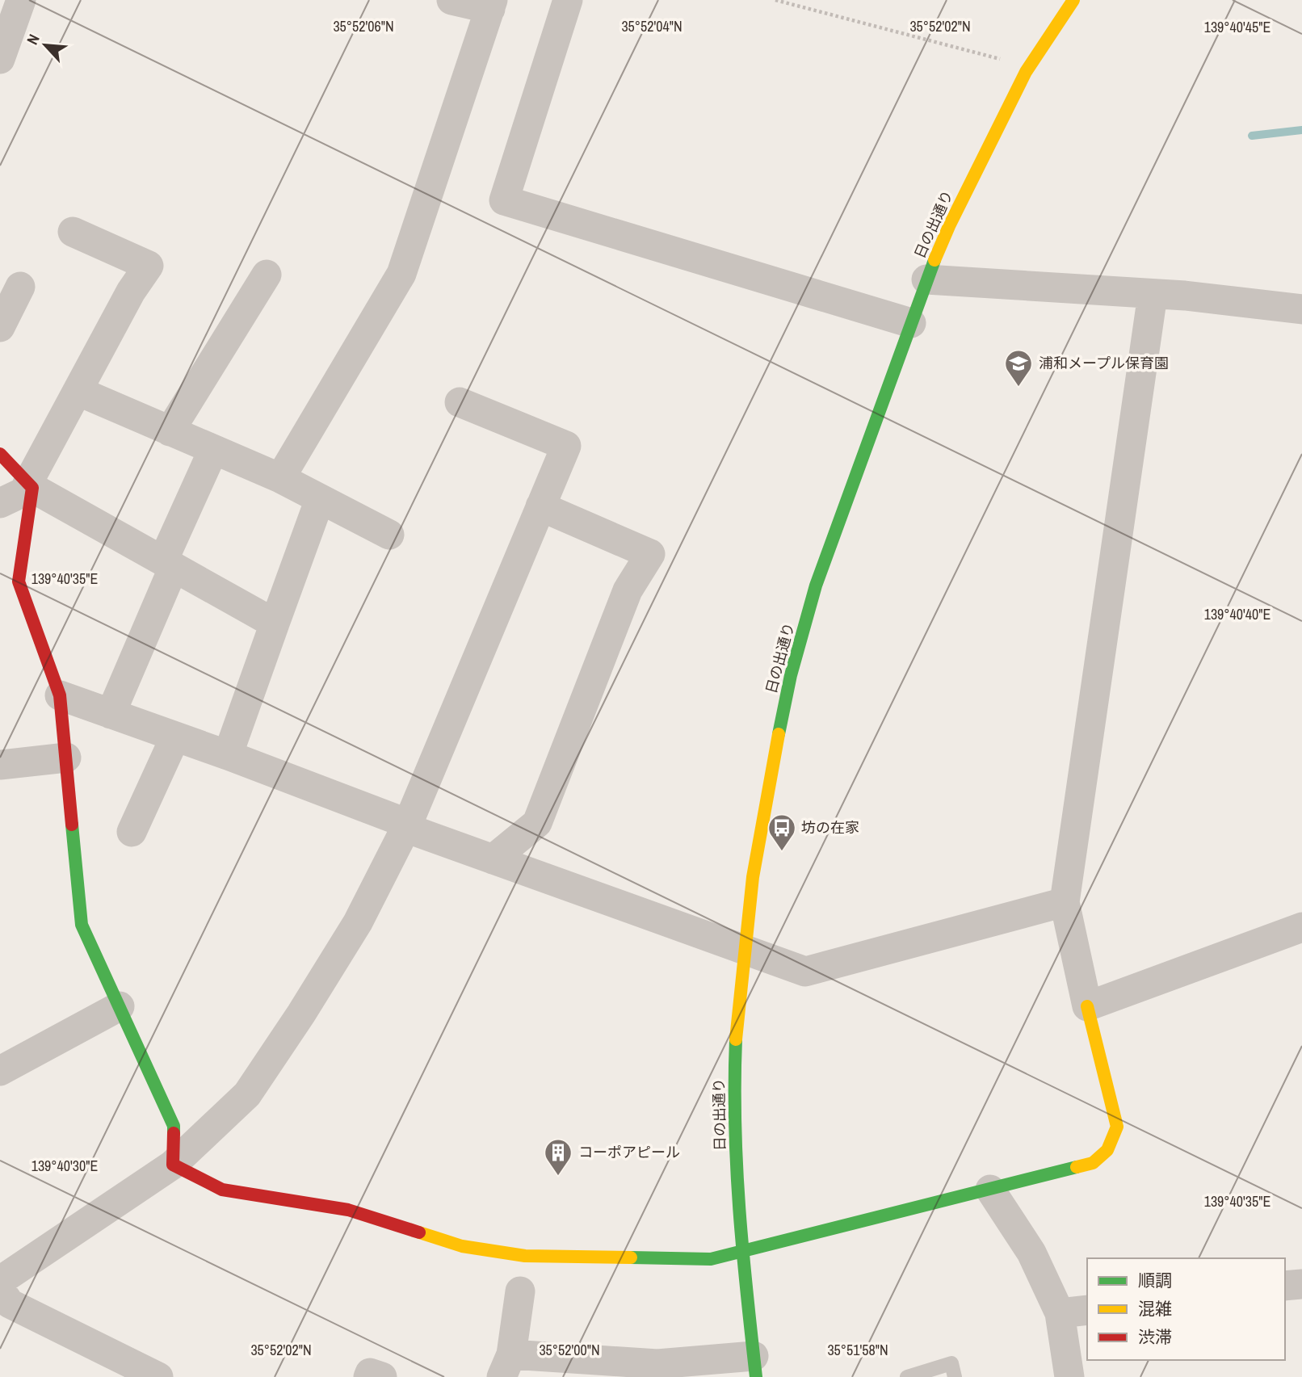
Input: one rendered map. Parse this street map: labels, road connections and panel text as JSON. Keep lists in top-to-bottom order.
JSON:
{
  "streets": {
    "street": ["日の出通り"]
  },
  "places": {
    "school or university": ["浦和メープル保育園"],
    "bus stop": ["坊の在家"],
    "building": ["コーポアピール"]
  },
  "legend": ["順調", "混雑", "渋滞"],
  "north": "top left",
  "coordinates": [
    "35°52'06\"N",
    "35°52'04\"N",
    "35°52'02\"N",
    "139°40'45\"E",
    "139°40'35\"E",
    "139°40'40\"E",
    "139°40'30\"E",
    "35°52'00\"N",
    "35°51'58\"N"
  ]
}
